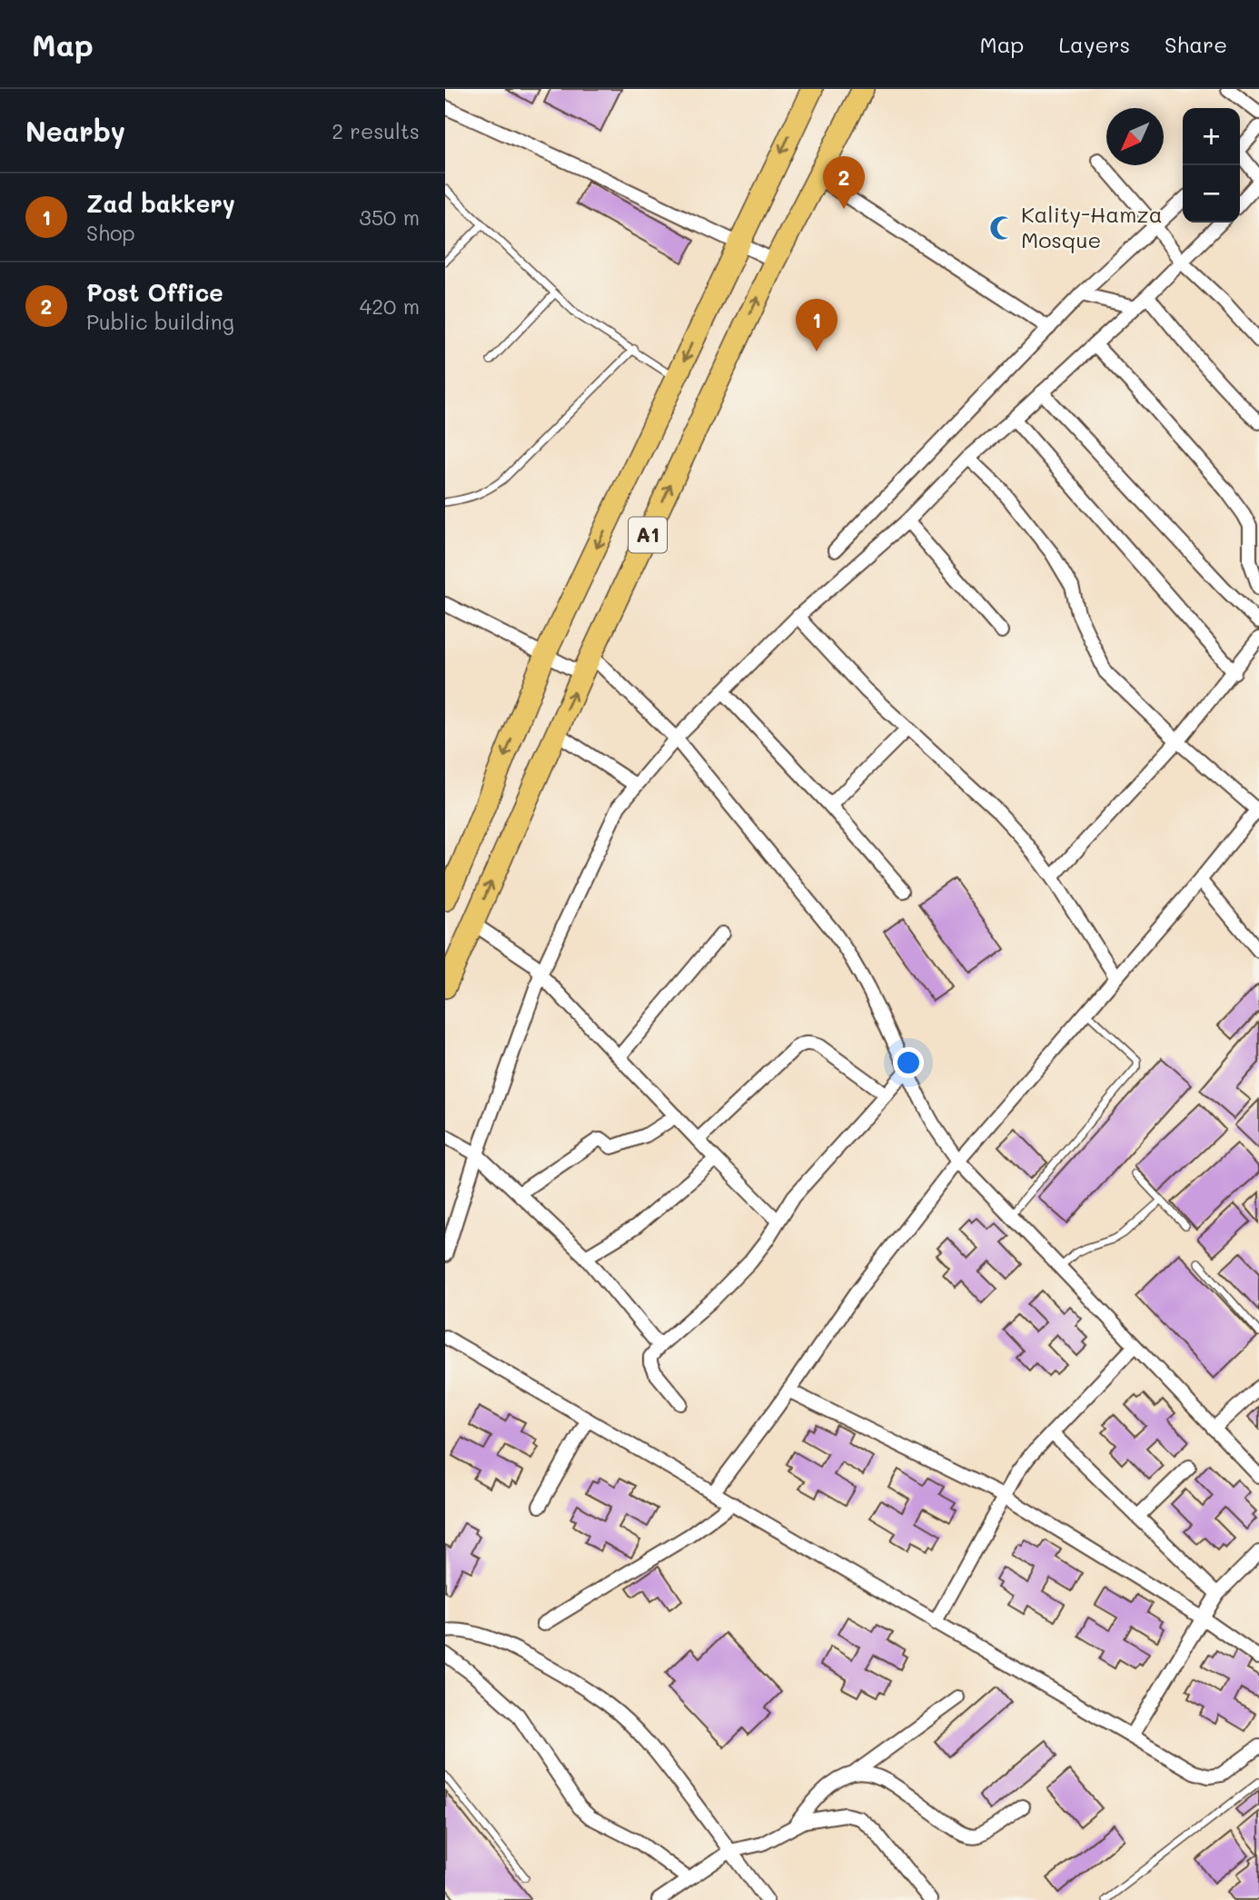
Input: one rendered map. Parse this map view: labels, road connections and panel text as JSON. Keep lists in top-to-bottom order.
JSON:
{
  "streets": {
    "main road": ["A1"]
  },
  "places": {
    "mosque": ["Kality-Hamza Mosque"]
  },
  "north": "bottom left",
  "page": {
    "header": "Map",
    "nav": ["Map", "Layers", "Share"],
    "heading": ["Nearby", "2 results"],
    "map_buttons": ["+", "−"],
    "pins": ["2", "1"],
    "list": [
      {
        "mark": "1",
        "name": "Zad bakkery",
        "note": "Shop",
        "value": "350 m"
      },
      {
        "mark": "2",
        "name": "Post Office",
        "note": "Public building",
        "value": "420 m"
      }
    ]
  }
}
